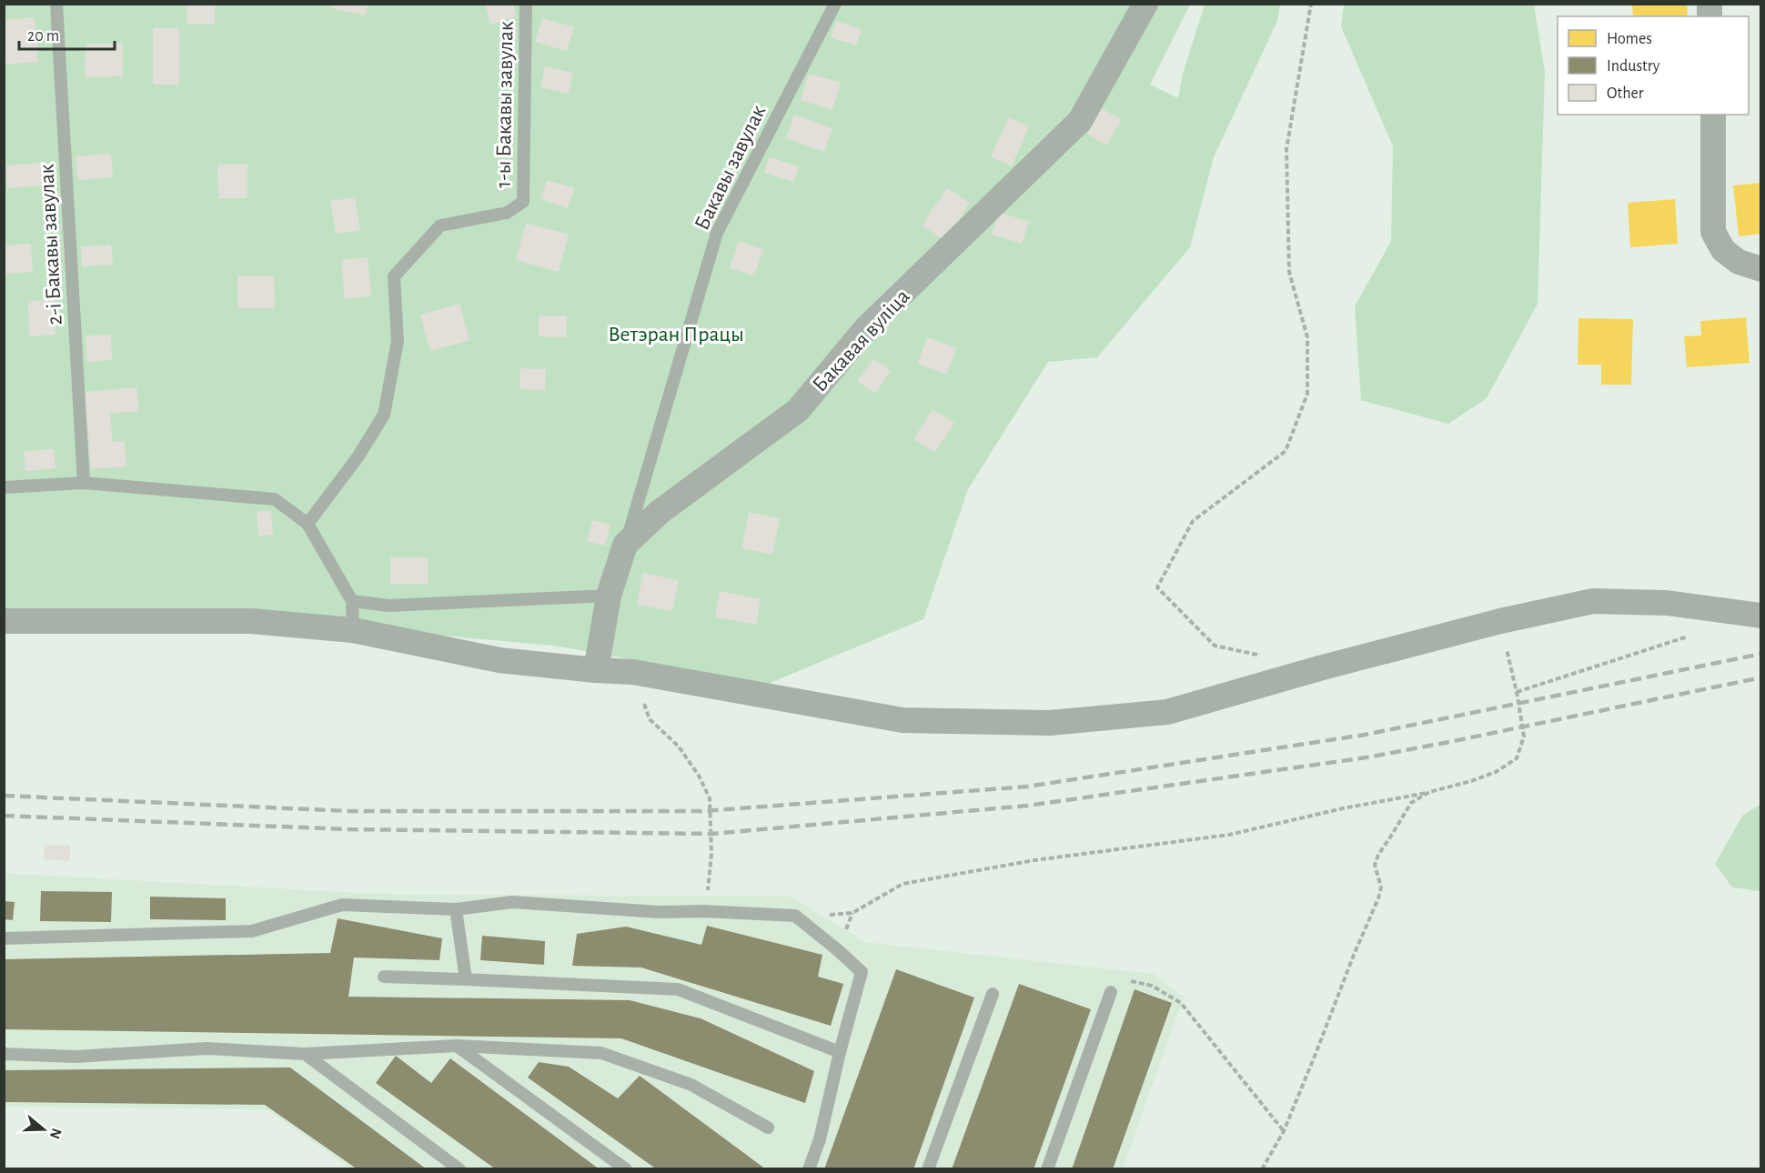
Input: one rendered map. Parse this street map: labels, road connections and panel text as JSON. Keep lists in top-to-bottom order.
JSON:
{
  "streets": {
    "street": ["Бакавая вуліца"],
    "lane": ["1-ы Бакавы завулак", "Бакавы завулак", "2-і Бакавы завулак"]
  },
  "crossings": [
    ["Бакавы завулак", "Бакавая вуліца"]
  ],
  "parks": ["Ветэран Працы"],
  "legend": ["Homes", "Industry", "Other"],
  "scale_bar": "20 m",
  "north": "right"
}
